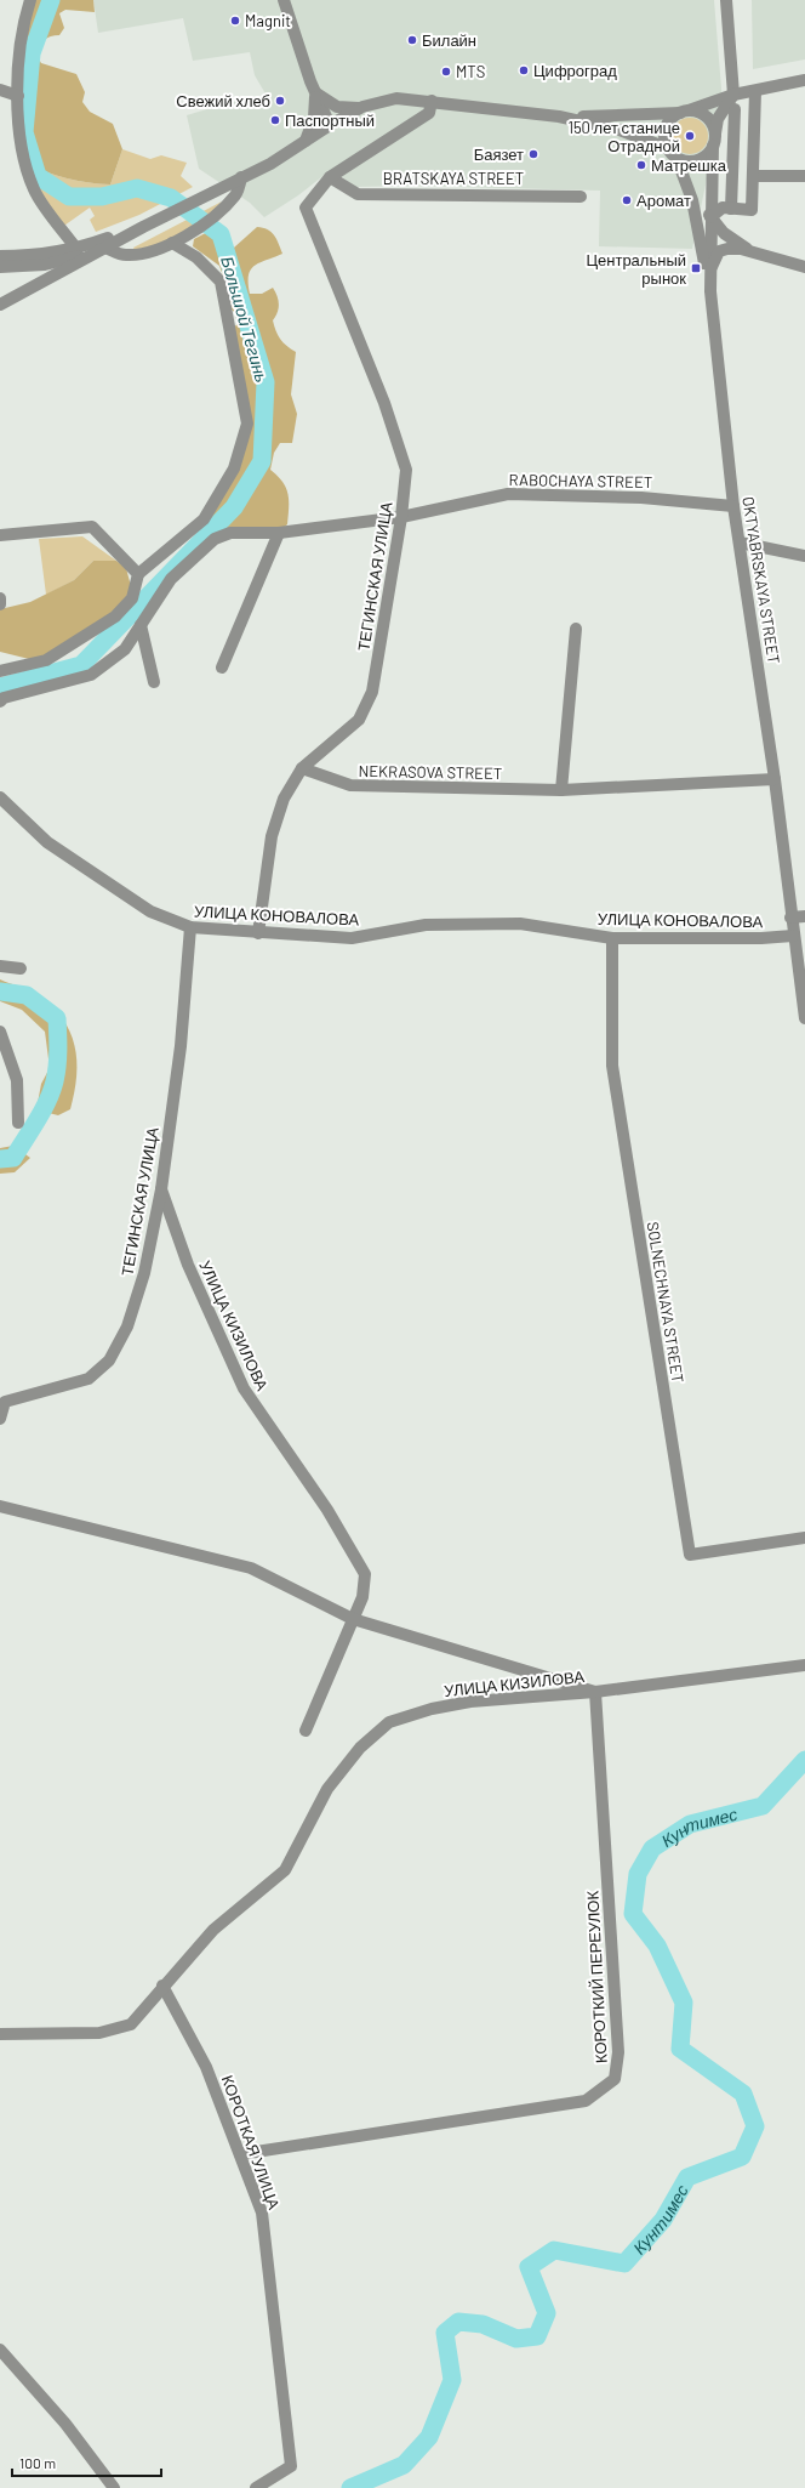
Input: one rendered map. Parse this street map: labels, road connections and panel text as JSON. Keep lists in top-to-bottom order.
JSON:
{
  "streets": {
    "street": [
      "BRATSKAYA STREET",
      "RABOCHAYA STREET",
      "ТЕГИНСКАЯ УЛИЦА",
      "OKTYABRSKAYA STREET",
      "NEKRASOVA STREET",
      "УЛИЦА КОНОВАЛОВА",
      "SOLNECHNAYA STREET",
      "УЛИЦА КИЗИЛОВА",
      "КОРОТКИЙ ПЕРЕУЛОК",
      "КОРОТКАЯ УЛИЦА"
    ]
  },
  "crossings": [
    ["BRATSKAYA STREET", "ТЕГИНСКАЯ УЛИЦА"],
    ["RABOCHAYA STREET", "ТЕГИНСКАЯ УЛИЦА"],
    ["RABOCHAYA STREET", "OKTYABRSKAYA STREET"],
    ["ТЕГИНСКАЯ УЛИЦА", "NEKRASOVA STREET"],
    ["ТЕГИНСКАЯ УЛИЦА", "УЛИЦА КОНОВАЛОВА"],
    ["ТЕГИНСКАЯ УЛИЦА", "УЛИЦА КИЗИЛОВА"],
    ["OKTYABRSKAYA STREET", "NEKRASOVA STREET"],
    ["OKTYABRSKAYA STREET", "УЛИЦА КОНОВАЛОВА"],
    ["УЛИЦА КОНОВАЛОВА", "SOLNECHNAYA STREET"],
    ["УЛИЦА КИЗИЛОВА", "КОРОТКИЙ ПЕРЕУЛОК"],
    ["УЛИЦА КИЗИЛОВА", "КОРОТКАЯ УЛИЦА"],
    ["КОРОТКИЙ ПЕРЕУЛОК", "КОРОТКАЯ УЛИЦА"]
  ],
  "water": ["Большой Тегинь", "Кунтимес"],
  "places": {
    "other": [
      "Magnit",
      "Билайн",
      "Цифроград",
      "MTS",
      "Свежий хлеб",
      "Паспортный",
      "150 лет станице Отрадной",
      "Баязет",
      "Матрешка",
      "Аромат"
    ],
    "transit": ["Центральный рынок"]
  },
  "scale_bar": "100 m"
}
